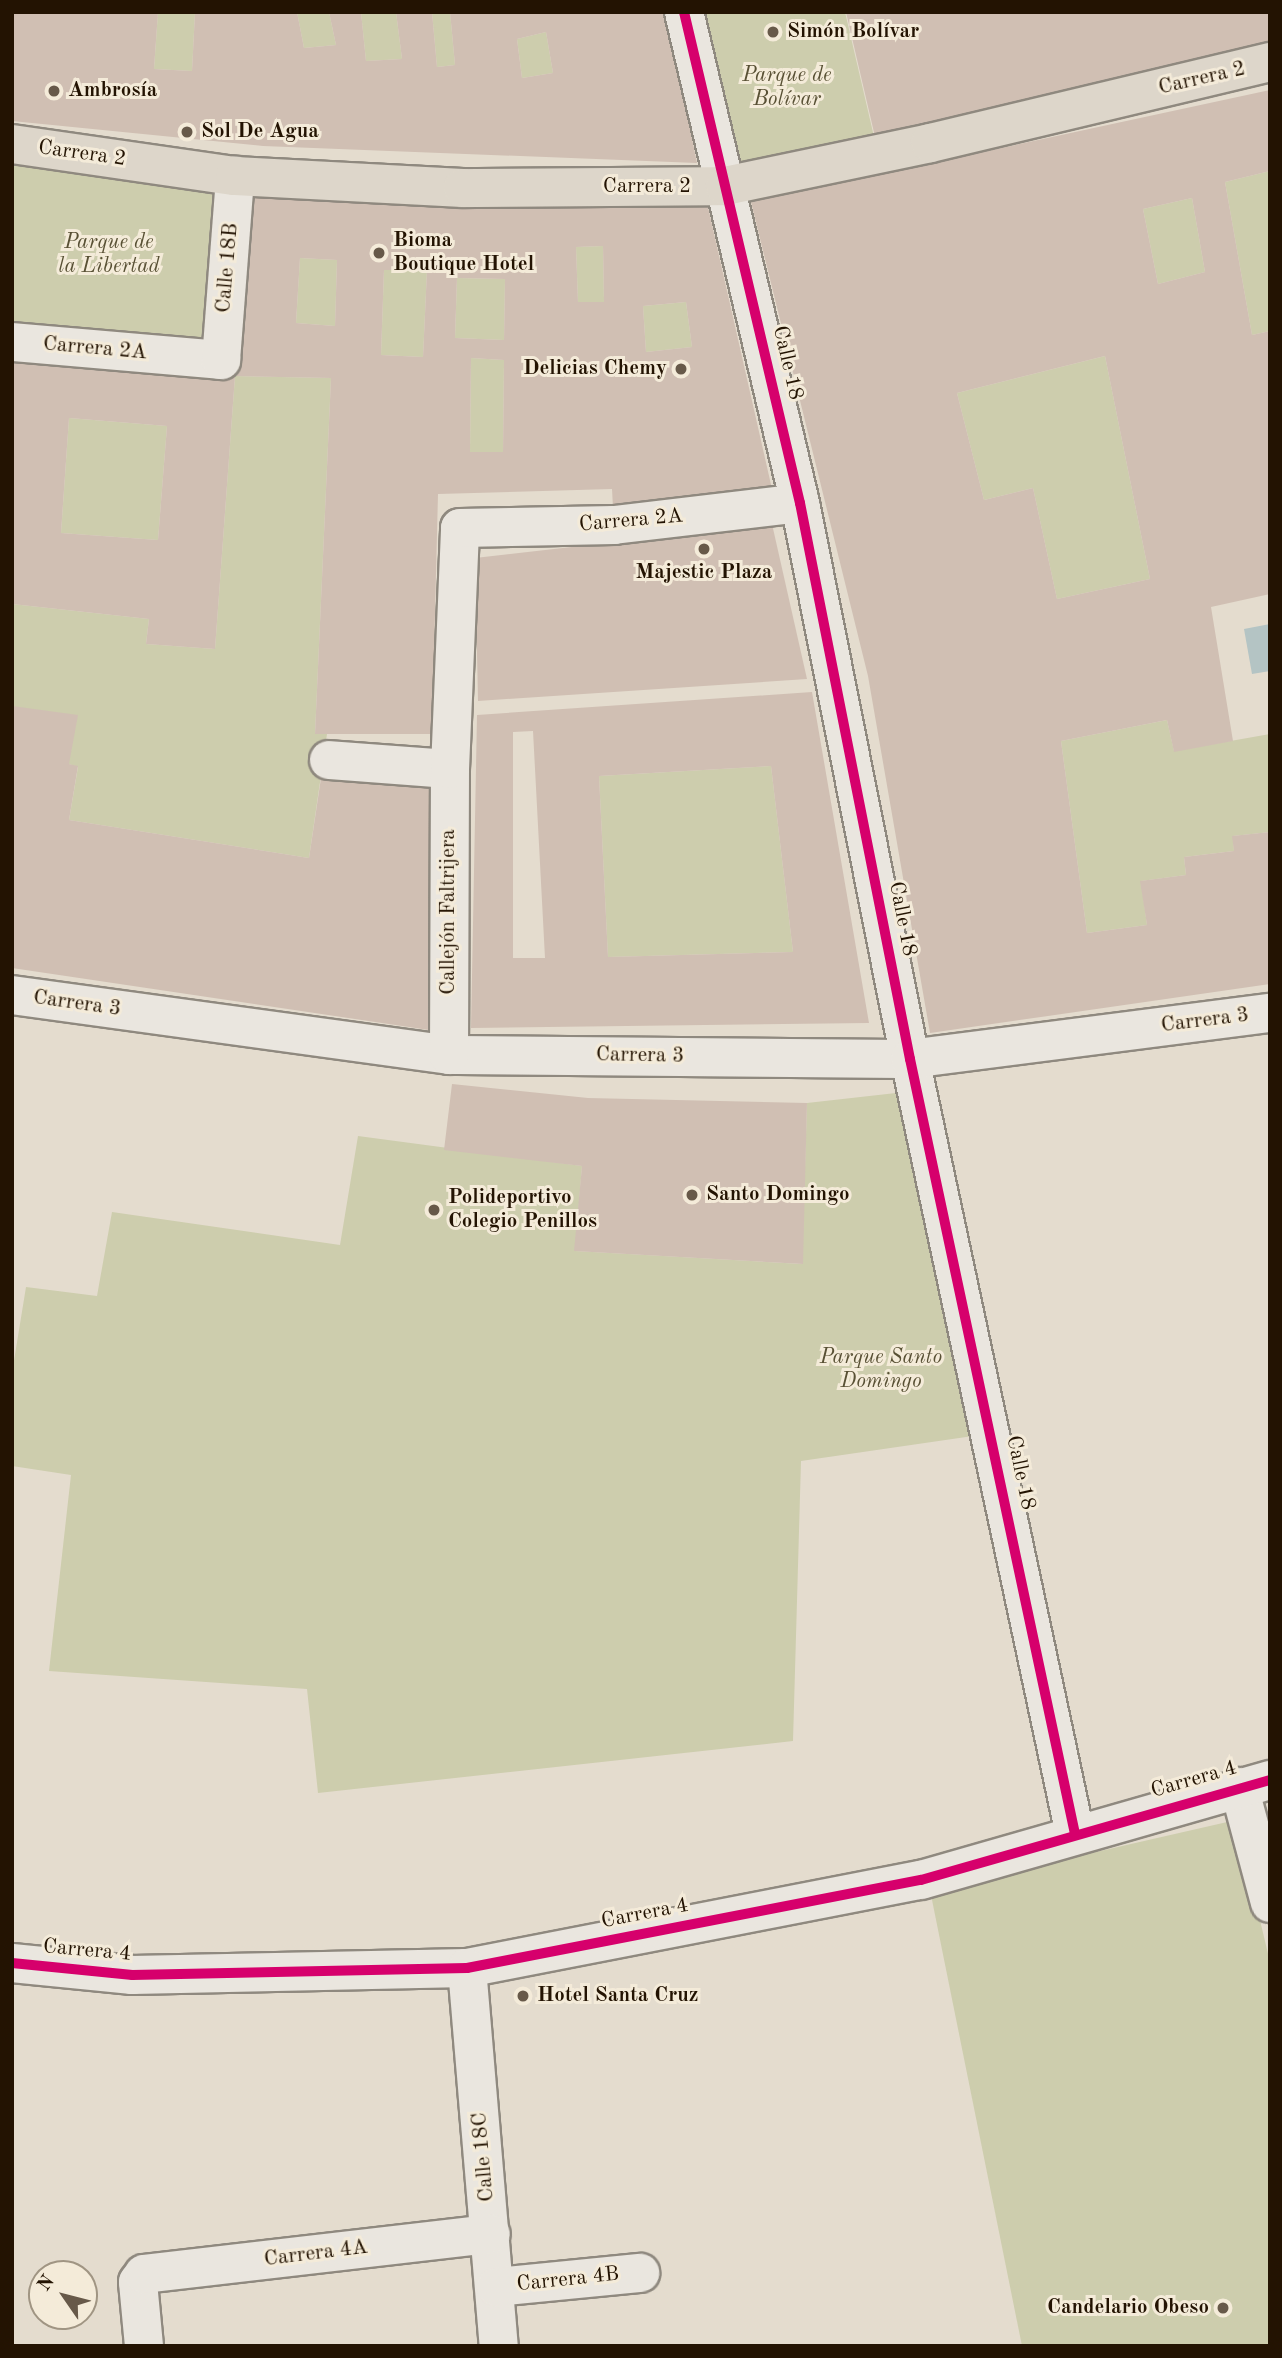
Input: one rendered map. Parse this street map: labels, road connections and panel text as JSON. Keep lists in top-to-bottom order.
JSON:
{
  "streets": {
    "main road": ["Carrera 2"],
    "street": [
      "Calle 18B",
      "Carrera 2A",
      "Calle 18",
      "Callejón Faltrijera",
      "Carrera 3",
      "Carrera 4",
      "Calle 18C",
      "Carrera 4A",
      "Carrera 4B"
    ]
  },
  "crossings": [
    ["Carrera 2", "Calle 18B"],
    ["Carrera 2", "Calle 18"],
    ["Calle 18B", "Carrera 2A"],
    ["Carrera 2A", "Calle 18"],
    ["Carrera 2A", "Callejón Faltrijera"],
    ["Calle 18", "Carrera 3"],
    ["Calle 18", "Carrera 4"],
    ["Callejón Faltrijera", "Carrera 3"],
    ["Carrera 4", "Calle 18C"],
    ["Calle 18C", "Carrera 4A"],
    ["Calle 18C", "Carrera 4B"]
  ],
  "parks": ["Parque de Bolívar", "Parque de la Libertad", "Parque Santo Domingo"],
  "places": [
    "Simón Bolívar",
    "Ambrosía",
    "Sol De Agua",
    "Bioma Boutique Hotel",
    "Delicias Chemy",
    "Majestic Plaza",
    "Santo Domingo",
    "Polideportivo Colegio Penillos",
    "Hotel Santa Cruz",
    "Candelario Obeso"
  ],
  "north": "top left"
}
